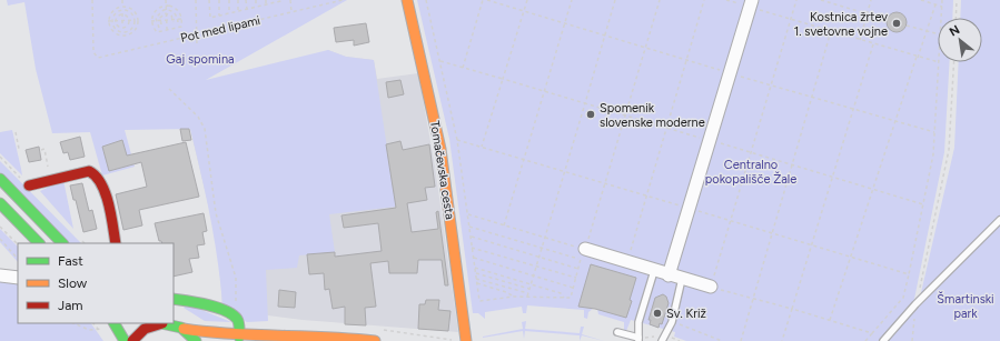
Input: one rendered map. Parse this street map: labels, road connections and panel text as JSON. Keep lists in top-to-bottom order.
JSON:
{
  "streets": {
    "street": ["Tomačevska cesta"],
    "path": ["Pot med lipami"]
  },
  "parks": ["Gaj spomina", "Centralno pokopališče Žale", "Šmartinski park"],
  "places": ["Kostnica žrtev 1. svetovne vojne", "Spomenik slovenske moderne", "Sv. Križ"],
  "legend": ["Fast", "Slow", "Jam"],
  "north": "top left"
}
